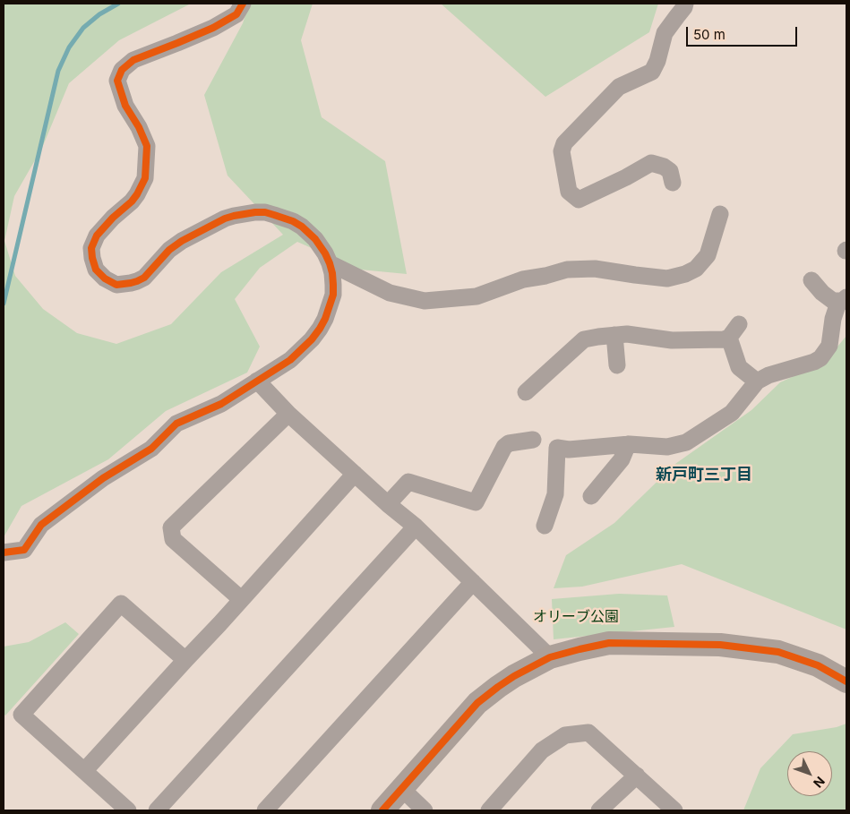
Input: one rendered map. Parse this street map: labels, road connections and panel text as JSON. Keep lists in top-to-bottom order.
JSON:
{
  "districts": ["新戸町三丁目"],
  "parks": ["オリーブ公園"],
  "scale_bar": "50 m",
  "north": "bottom right"
}
